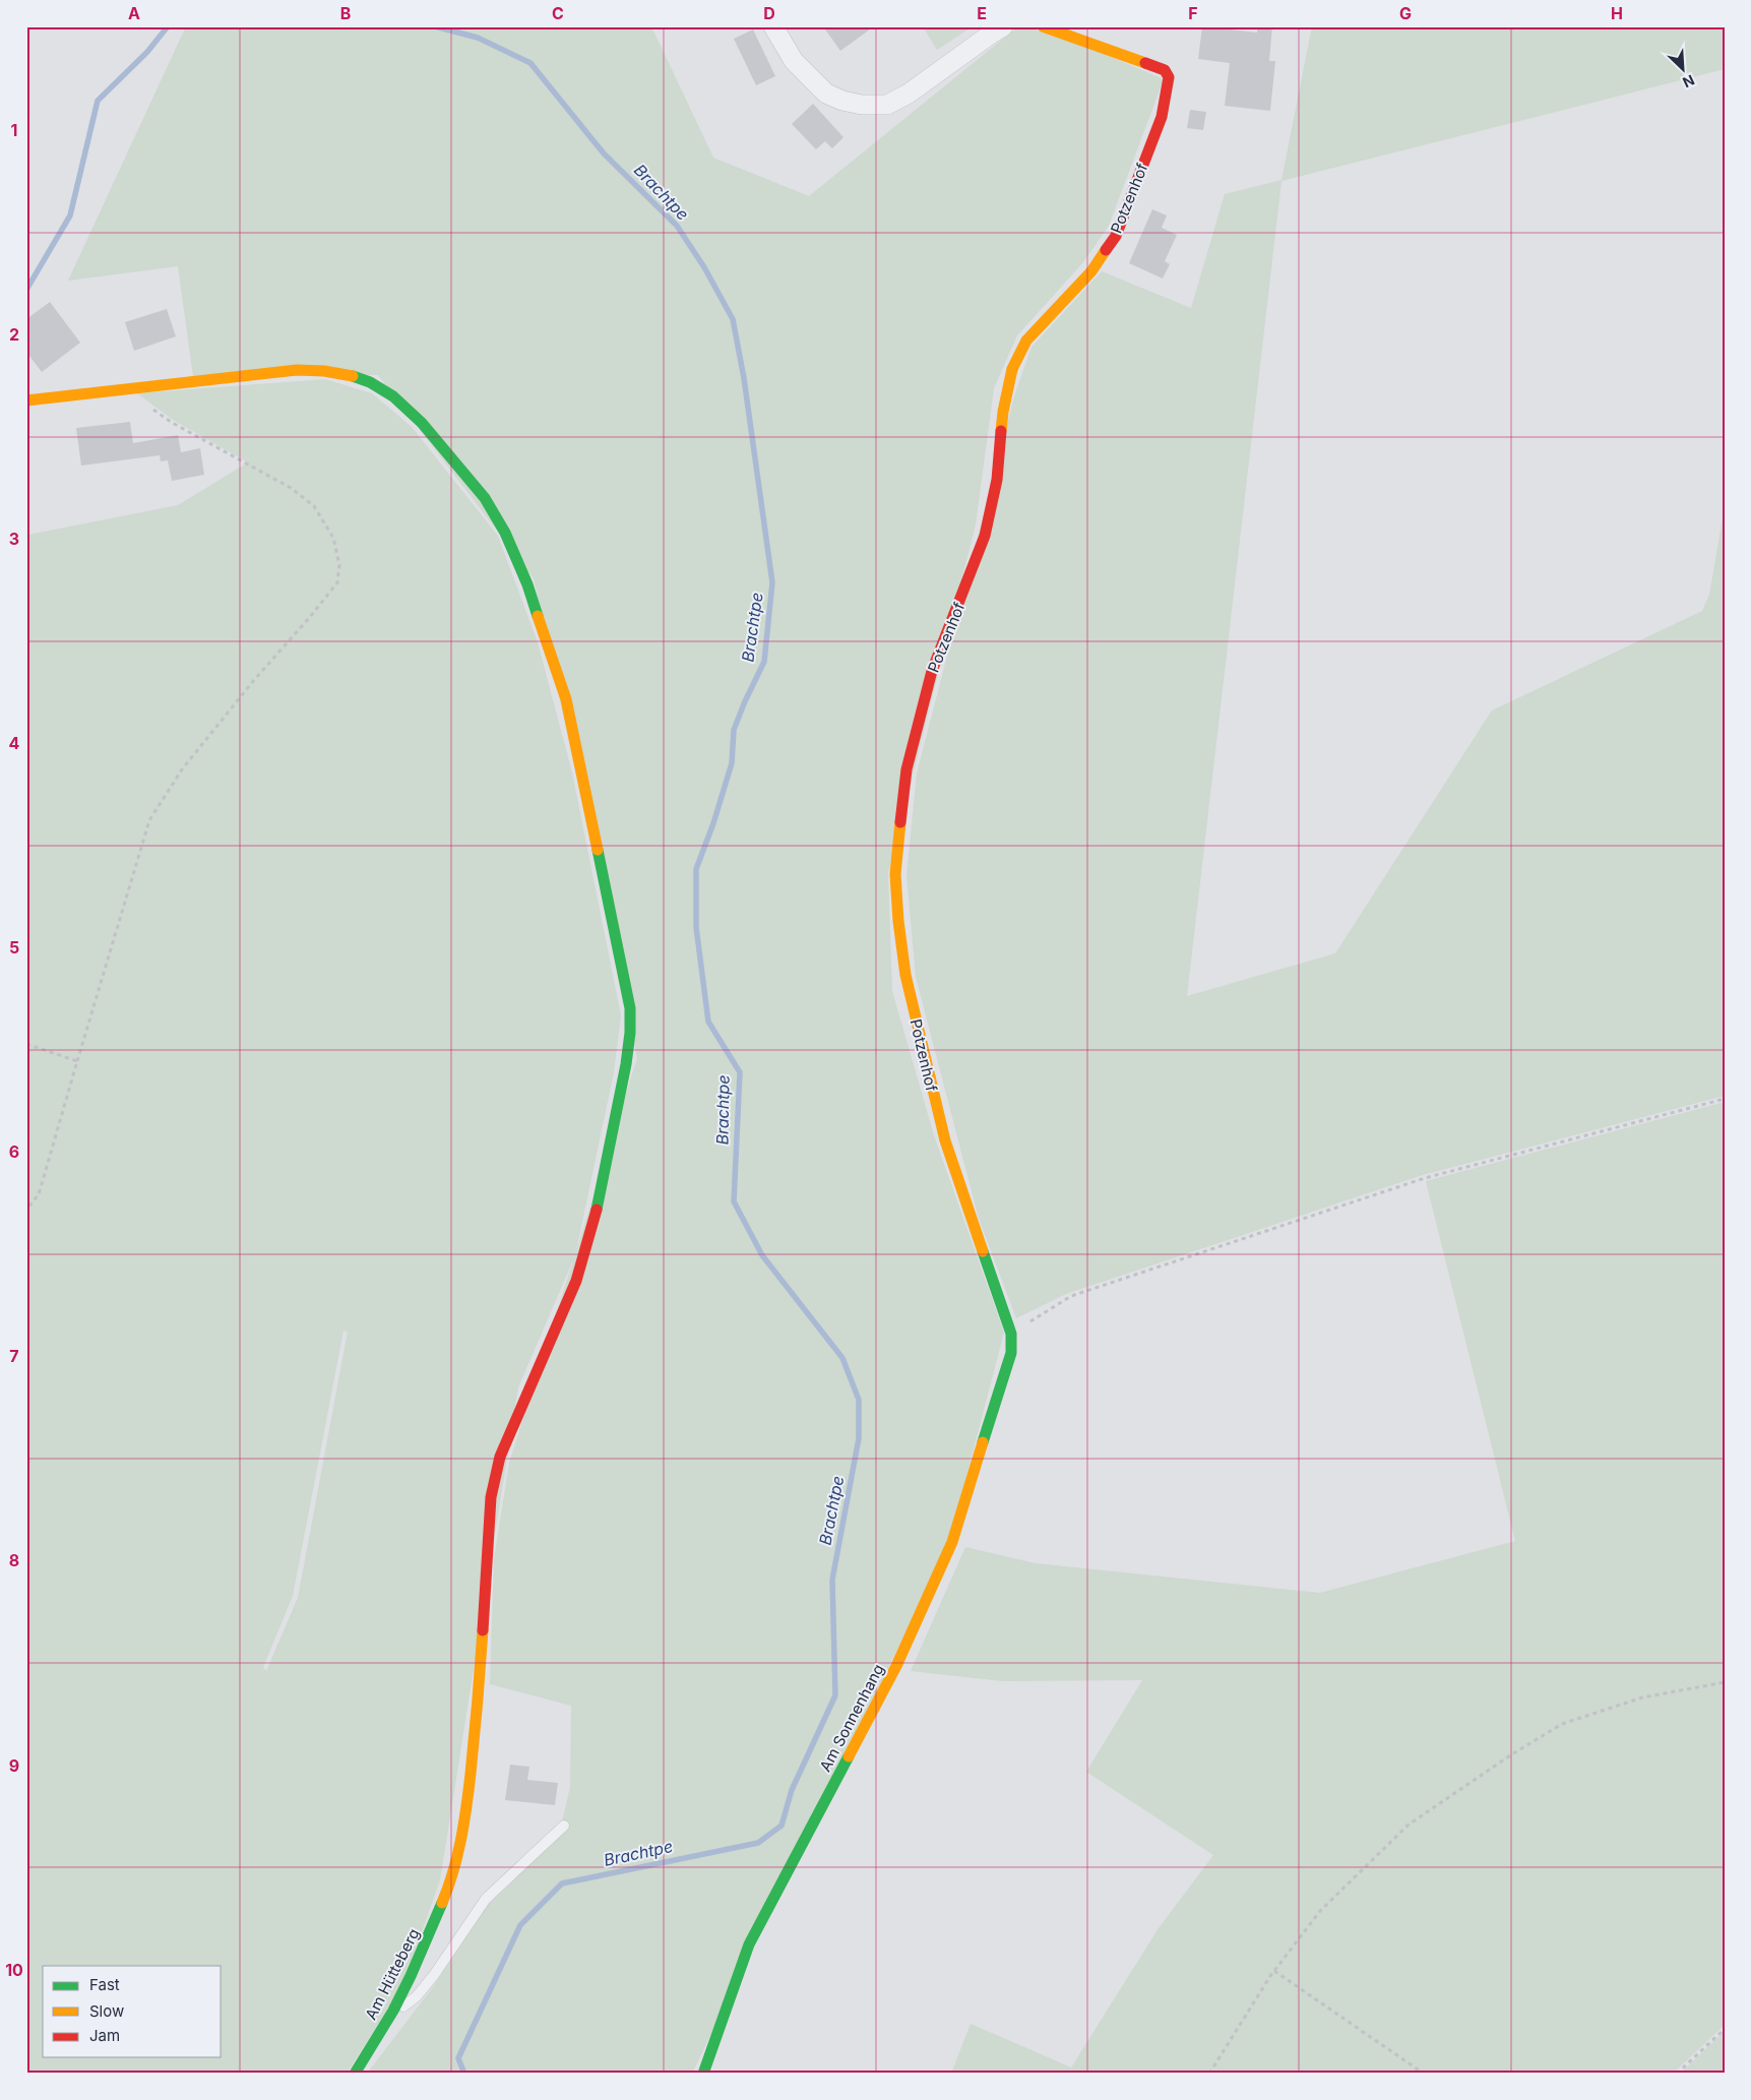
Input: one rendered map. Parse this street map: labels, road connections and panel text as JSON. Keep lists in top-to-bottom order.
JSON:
{
  "streets": {
    "street": ["Potzenhof", "Am Sonnenhang", "Am Hütteberg"]
  },
  "crossings": [
    ["Potzenhof", "Am Sonnenhang"]
  ],
  "water": ["Brachtpe"],
  "legend": ["Fast", "Slow", "Jam"],
  "north": "bottom right",
  "grid": {
    "columns": [
      "A",
      "B",
      "C",
      "D",
      "E",
      "F",
      "G",
      "H"
    ],
    "rows": [
      "1",
      "2",
      "3",
      "4",
      "5",
      "6",
      "7",
      "8",
      "9",
      "10"
    ]
  }
}
